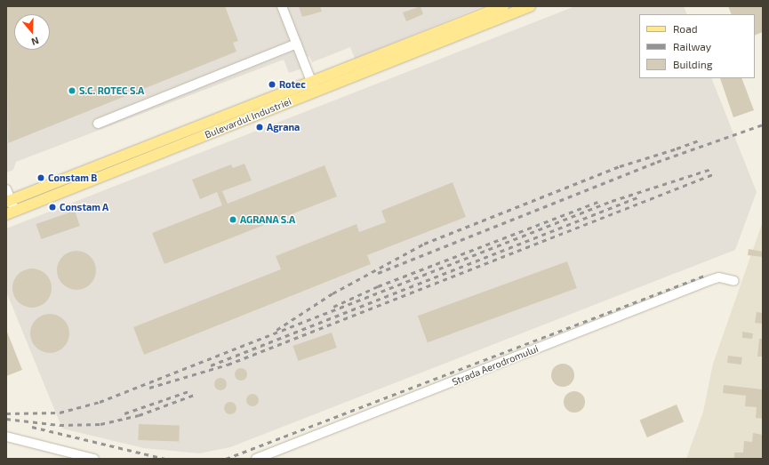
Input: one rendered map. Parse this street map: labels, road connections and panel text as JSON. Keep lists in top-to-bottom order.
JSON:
{
  "streets": {
    "main road": ["Bulevardul Industriei"],
    "street": ["Strada Aerodromului"]
  },
  "places": [
    "Rotec",
    "S.C. ROTEC S.A",
    "Agrana",
    "Constam B",
    "Constam A",
    "AGRANA S.A"
  ],
  "legend": ["Road", "Railway", "Building"],
  "north": "bottom"
}
